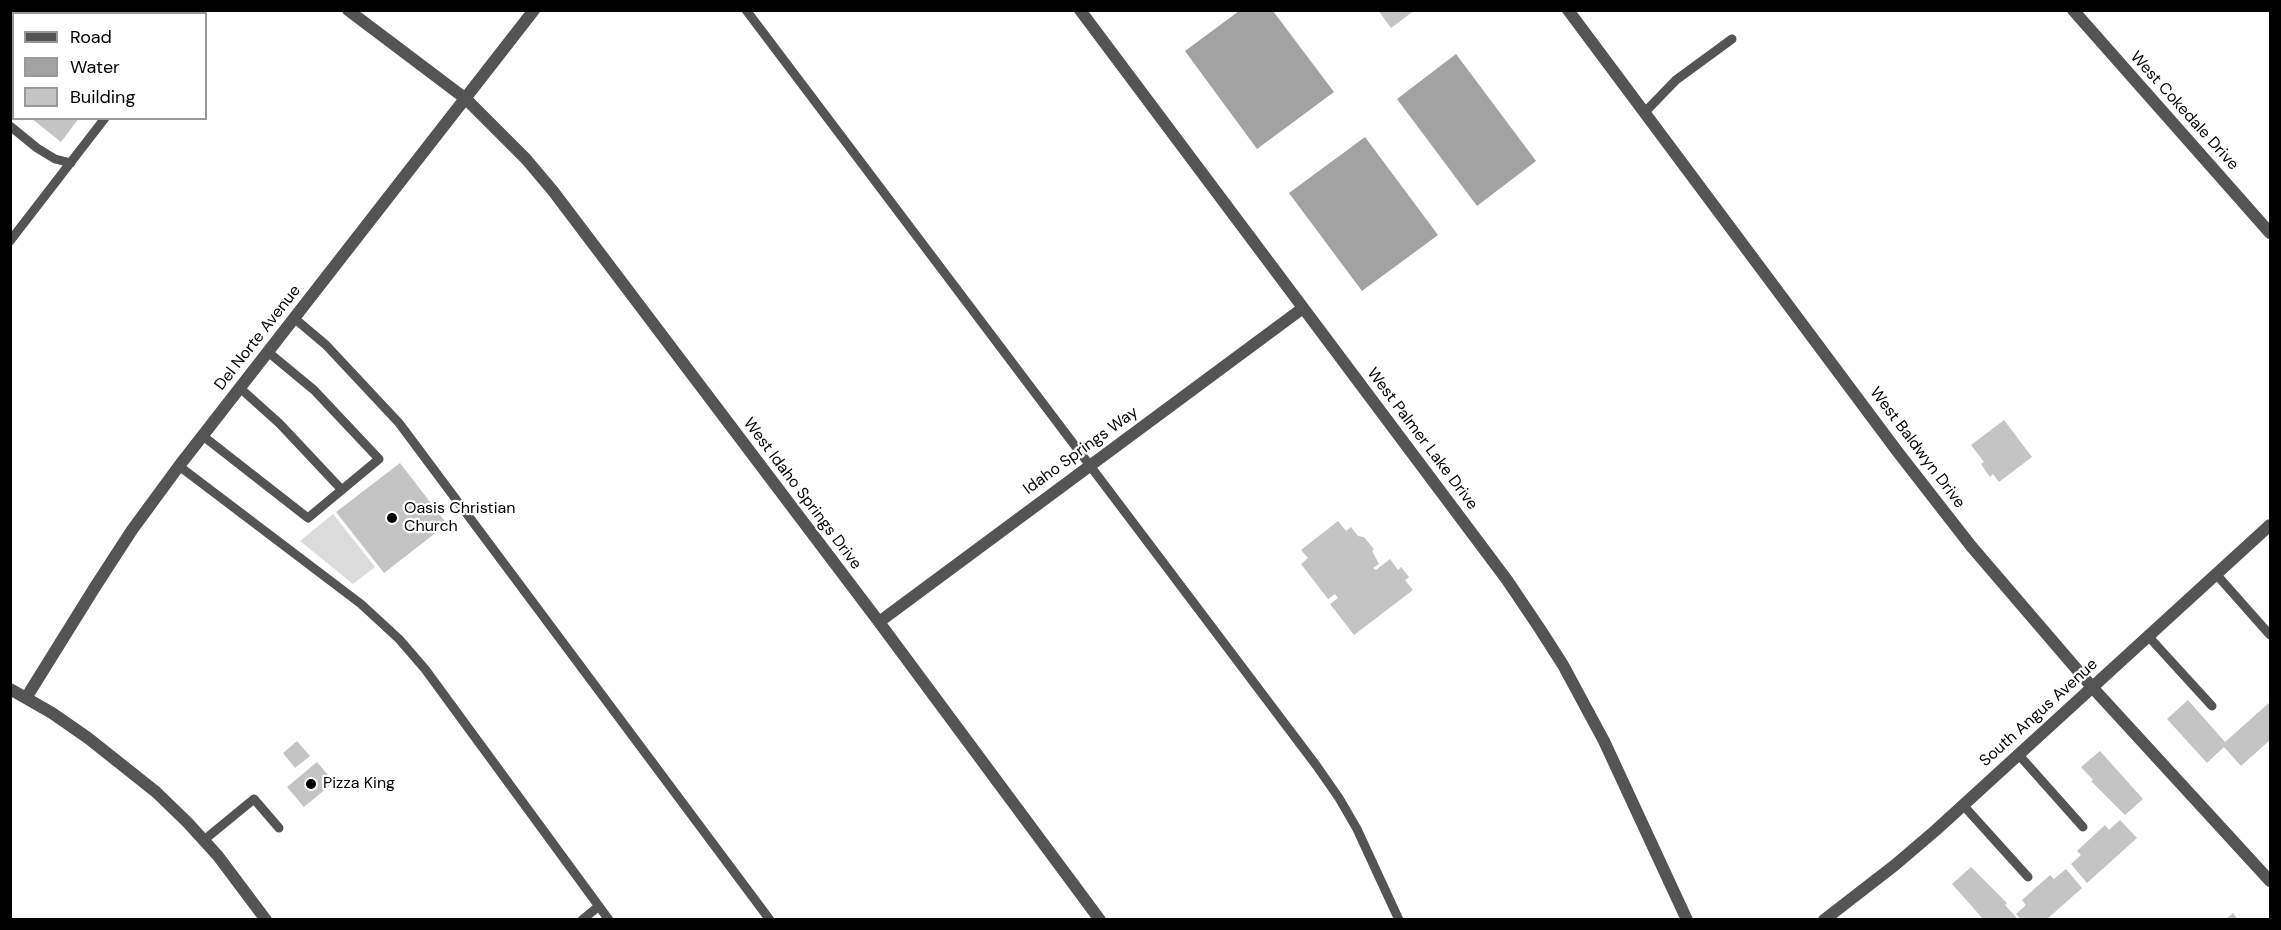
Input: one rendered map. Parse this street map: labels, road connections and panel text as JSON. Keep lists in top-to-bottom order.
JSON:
{
  "streets": {
    "street": [
      "West Cokedale Drive",
      "Del Norte Avenue",
      "West Palmer Lake Drive",
      "West Baldwyn Drive",
      "Idaho Springs Way",
      "West Idaho Springs Drive",
      "South Angus Avenue"
    ]
  },
  "crossings": [
    ["Del Norte Avenue", "West Idaho Springs Drive"],
    ["West Palmer Lake Drive", "Idaho Springs Way"],
    ["West Baldwyn Drive", "South Angus Avenue"],
    ["Idaho Springs Way", "West Idaho Springs Drive"]
  ],
  "places": ["Oasis Christian Church", "Pizza King"],
  "legend": ["Road", "Water", "Building"]
}
